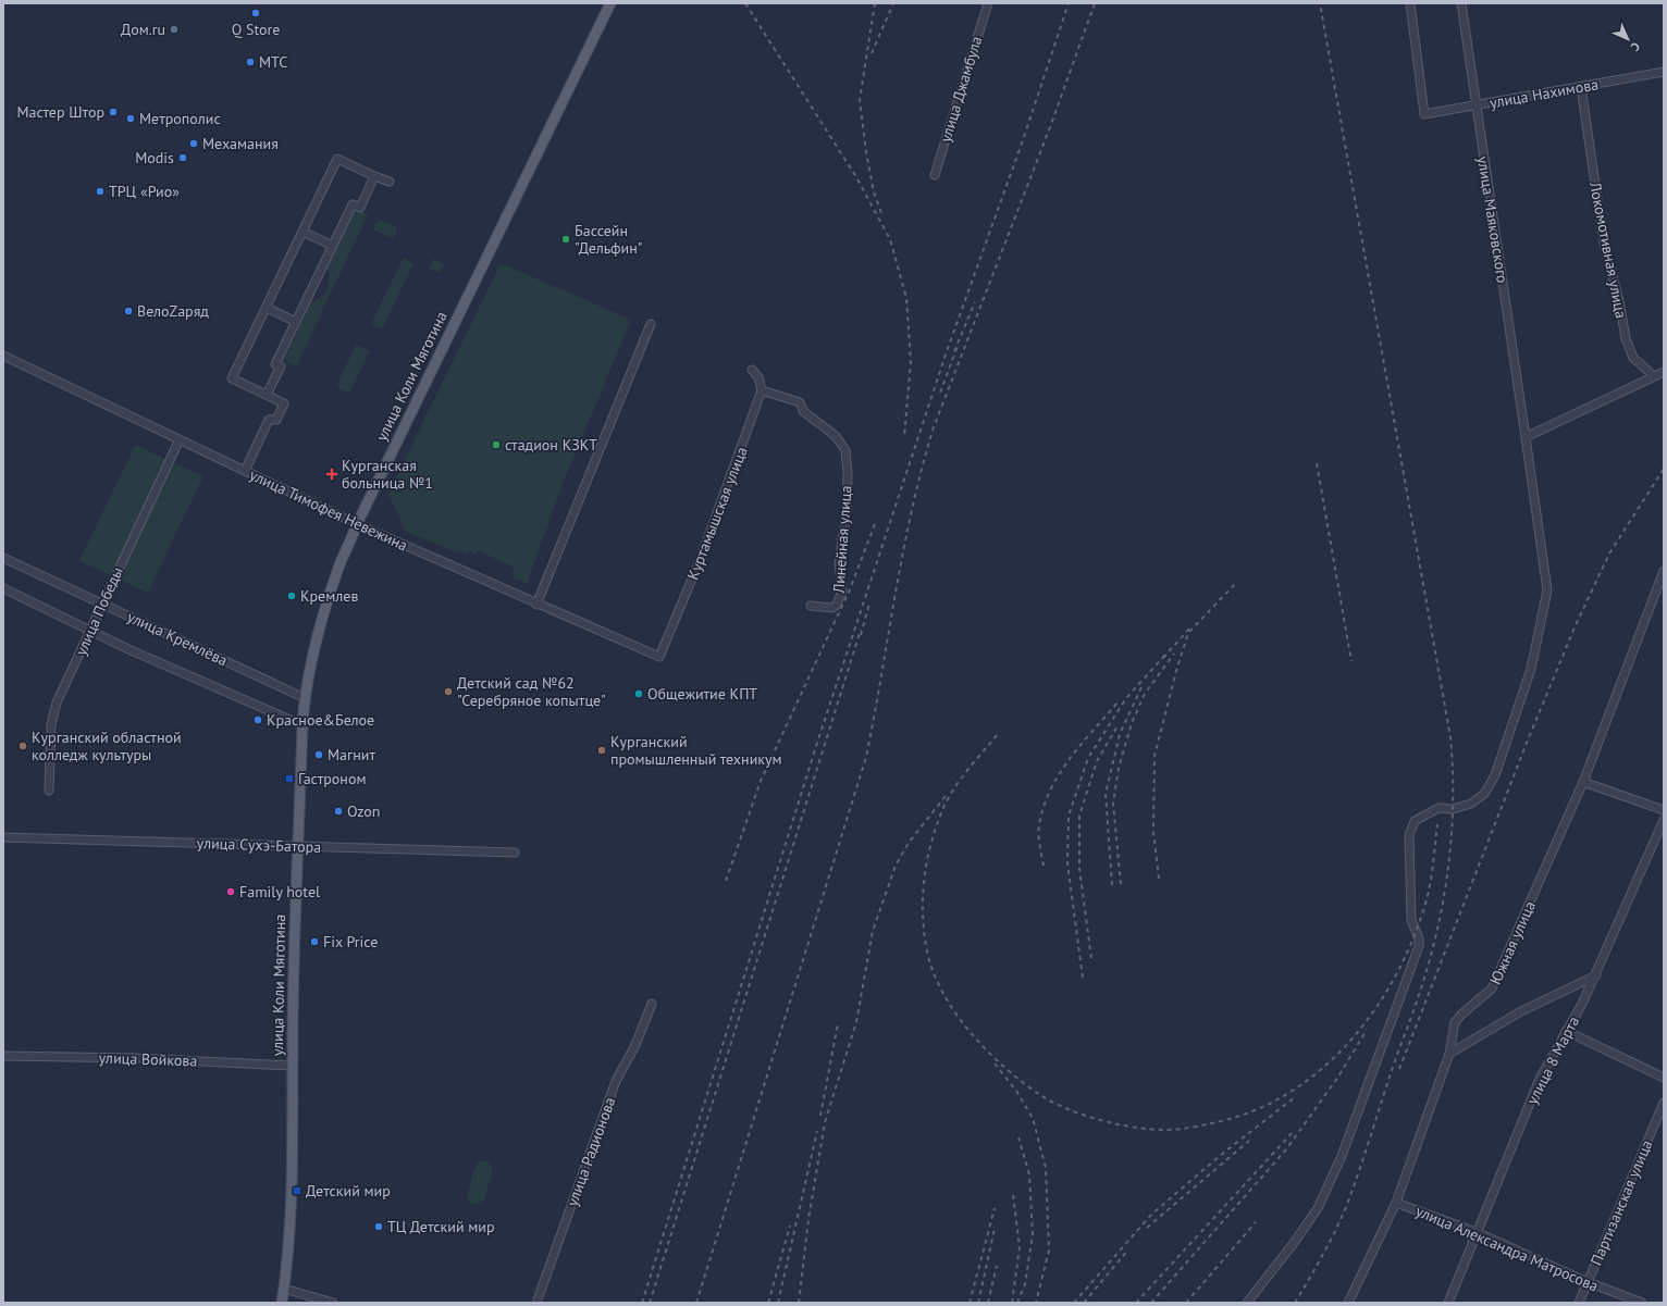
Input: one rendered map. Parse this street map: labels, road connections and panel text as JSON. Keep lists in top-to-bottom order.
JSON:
{
  "streets": {
    "main road": ["улица Коли Мяготина"],
    "street": [
      "улица Джамбула",
      "улица Нахимова",
      "улица Маяковского",
      "Локомотивная улица",
      "улица Тимофея Невежина",
      "Куртамышская улица",
      "Линейная улица",
      "улица Победы",
      "улица Кремлёва",
      "улица Сухэ-Батора",
      "Южная улица",
      "улица Войкова",
      "улица 8 Марта",
      "улица Радионова",
      "Партизанская улица",
      "улица Александра Матросова"
    ]
  },
  "crossings": [
    ["улица Нахимова", "улица Маяковского"],
    ["улица Нахимова", "Локомотивная улица"],
    ["улица Коли Мяготина", "улица Тимофея Невежина"],
    ["улица Коли Мяготина", "улица Кремлёва"],
    ["улица Коли Мяготина", "улица Сухэ-Батора"],
    ["улица Коли Мяготина", "улица Войкова"],
    ["улица Тимофея Невежина", "Куртамышская улица"],
    ["улица Тимофея Невежина", "улица Победы"],
    ["Куртамышская улица", "Линейная улица"],
    ["улица Победы", "улица Кремлёва"],
    ["Южная улица", "улица Александра Матросова"],
    ["улица 8 Марта", "улица Александра Матросова"],
    ["Партизанская улица", "улица Александра Матросова"]
  ],
  "places": {
    "other": [
      "Q Store",
      "Дом.ru",
      "МТС",
      "Мастер Штор",
      "Метрополис",
      "Мехамания",
      "Modis",
      "ТРЦ «Рио»",
      "Бассейн \"Дельфин\"",
      "ВелоZаряд",
      "стадион КЗКТ",
      "Кремлев",
      "Детский сад №62 \"Серебряное копытце\"",
      "Общежитие КПТ",
      "Красное&Белое",
      "Курганский областной колледж культуры",
      "Курганский промышленный техникум",
      "Магнит",
      "Ozon",
      "Family hotel",
      "Fix Price",
      "ТЦ Детский мир"
    ],
    "health": ["Курганская больница №1"],
    "transit": ["Гастроном", "Детский мир"]
  },
  "north": "bottom right"
}
